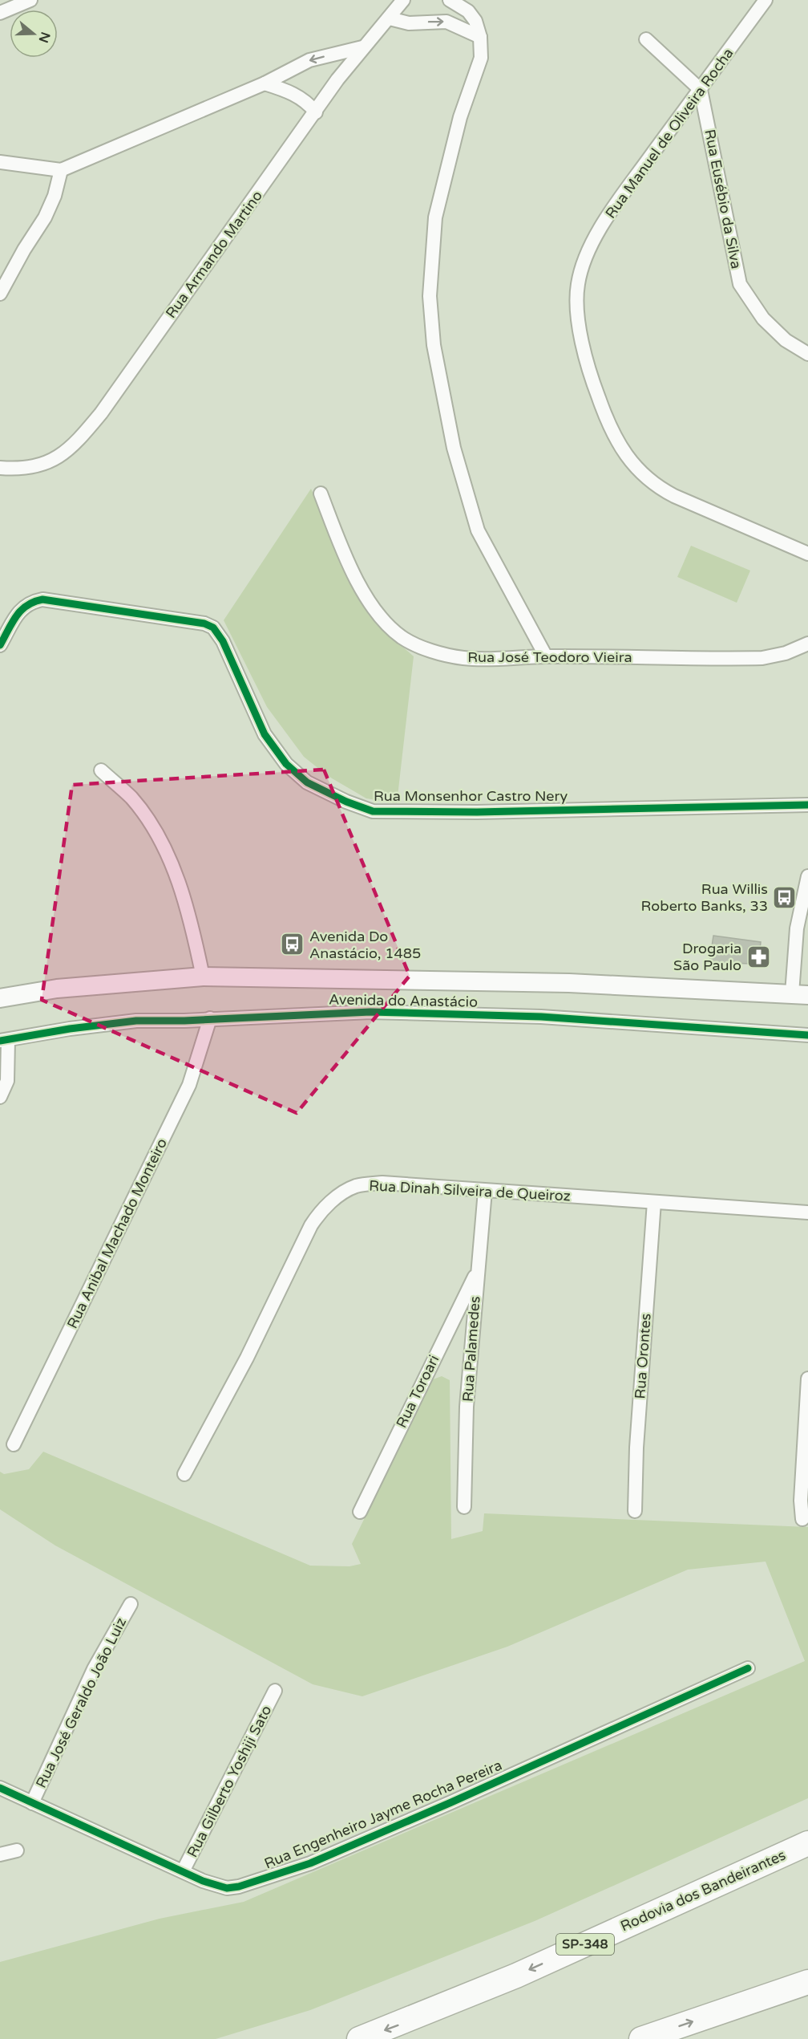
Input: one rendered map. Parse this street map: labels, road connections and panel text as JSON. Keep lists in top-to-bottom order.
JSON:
{
  "streets": {
    "highway": ["Rodovia dos Bandeirantes", "SP-348"],
    "main road": ["Avenida do Anastácio"],
    "street": [
      "Rua Manuel de Oliveira Rocha",
      "Rua Eusébio da Silva",
      "Rua Armando Martino",
      "Rua José Teodoro Vieira",
      "Rua Monsenhor Castro Nery",
      "Rua Dinah Silveira de Queiroz",
      "Rua Anibal Machado Monteiro",
      "Rua Palamedes",
      "Rua Orontes",
      "Rua Toroari",
      "Rua José Geraldo João Luiz",
      "Rua Gilberto Yoshiji Sato",
      "Rua Engenheiro Jayme Rocha Pereira"
    ]
  },
  "crossings": [
    ["Rua Manuel de Oliveira Rocha", "Rua Eusébio da Silva"],
    ["Avenida do Anastácio", "Rua Anibal Machado Monteiro"],
    ["Rua Dinah Silveira de Queiroz", "Rua Palamedes"],
    ["Rua Dinah Silveira de Queiroz", "Rua Orontes"],
    ["Rua Palamedes", "Rua Toroari"],
    ["Rua José Geraldo João Luiz", "Rua Engenheiro Jayme Rocha Pereira"],
    ["Rua Gilberto Yoshiji Sato", "Rua Engenheiro Jayme Rocha Pereira"]
  ],
  "places": {
    "bus stop": ["Rua Willis Roberto Banks, 33", "Avenida Do Anastácio, 1485"],
    "pharmacy": ["Drogaria São Paulo"]
  },
  "north": "right"
}
